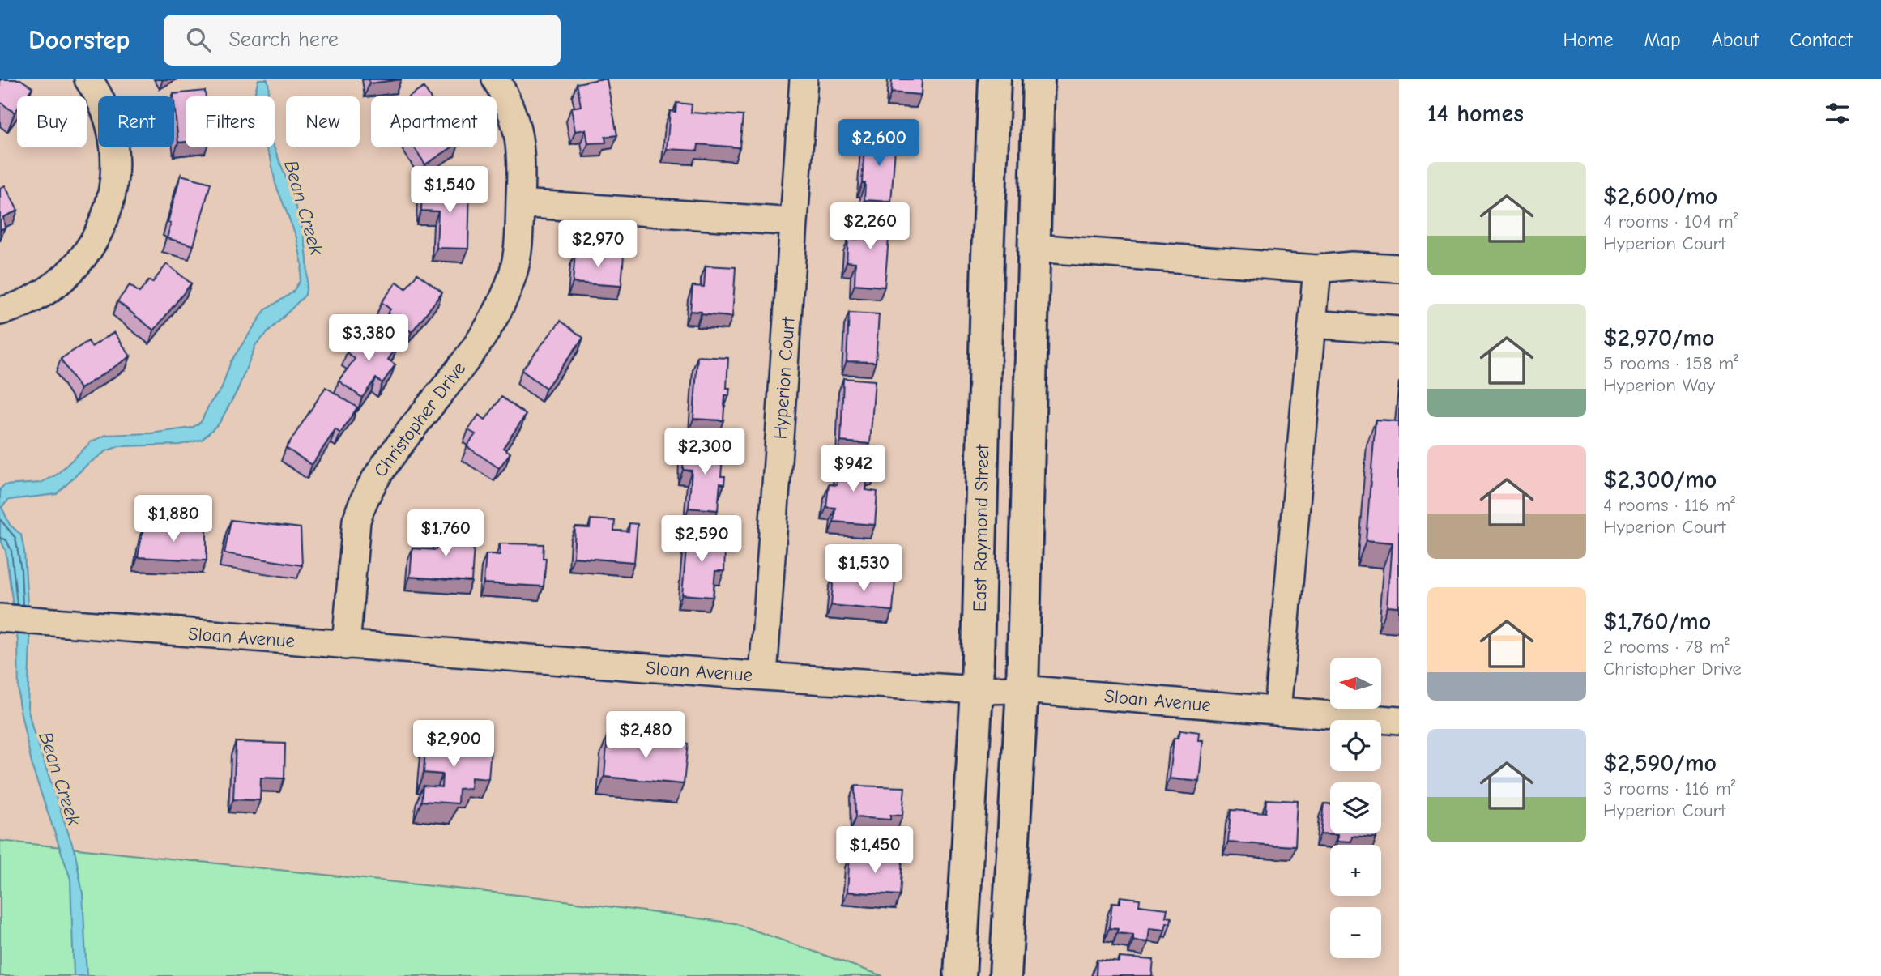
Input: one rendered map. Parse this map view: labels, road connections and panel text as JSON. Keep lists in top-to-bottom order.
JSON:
{
  "streets": {
    "main road": ["East Raymond Street"],
    "street": ["Hyperion Court", "Christopher Drive", "Sloan Avenue"]
  },
  "crossings": [
    ["Hyperion Court", "Sloan Avenue"],
    ["Christopher Drive", "Sloan Avenue"],
    ["East Raymond Street", "Sloan Avenue"]
  ],
  "water": ["Bean Creek"],
  "north": "left",
  "page": {
    "header": "Doorstep",
    "search": "Search here",
    "nav": [
      "Home",
      "Map",
      "About",
      "Contact"
    ],
    "heading": "14 homes",
    "chip": [
      "Buy",
      "Rent",
      "Filters",
      "New",
      "Apartment"
    ],
    "price": [
      "$2,600",
      "$1,540",
      "$2,260",
      "$2,970",
      "$3,380",
      "$2,300",
      "$942",
      "$1,880",
      "$1,760",
      "$2,590",
      "$1,530",
      "$2,480",
      "$2,900",
      "$1,450"
    ],
    "list": [
      {
        "name": "$2,600/mo",
        "note": "4 rooms · 104 m² · Hyperion Court"
      },
      {
        "name": "$2,970/mo",
        "note": "5 rooms · 158 m² · Hyperion Way"
      },
      {
        "name": "$2,300/mo",
        "note": "4 rooms · 116 m² · Hyperion Court"
      },
      {
        "name": "$1,760/mo",
        "note": "2 rooms · 78 m² · Christopher Drive"
      },
      {
        "name": "$2,590/mo",
        "note": "3 rooms · 116 m² · Hyperion Court"
      }
    ],
    "map_buttons": ["+", "−"]
  }
}
